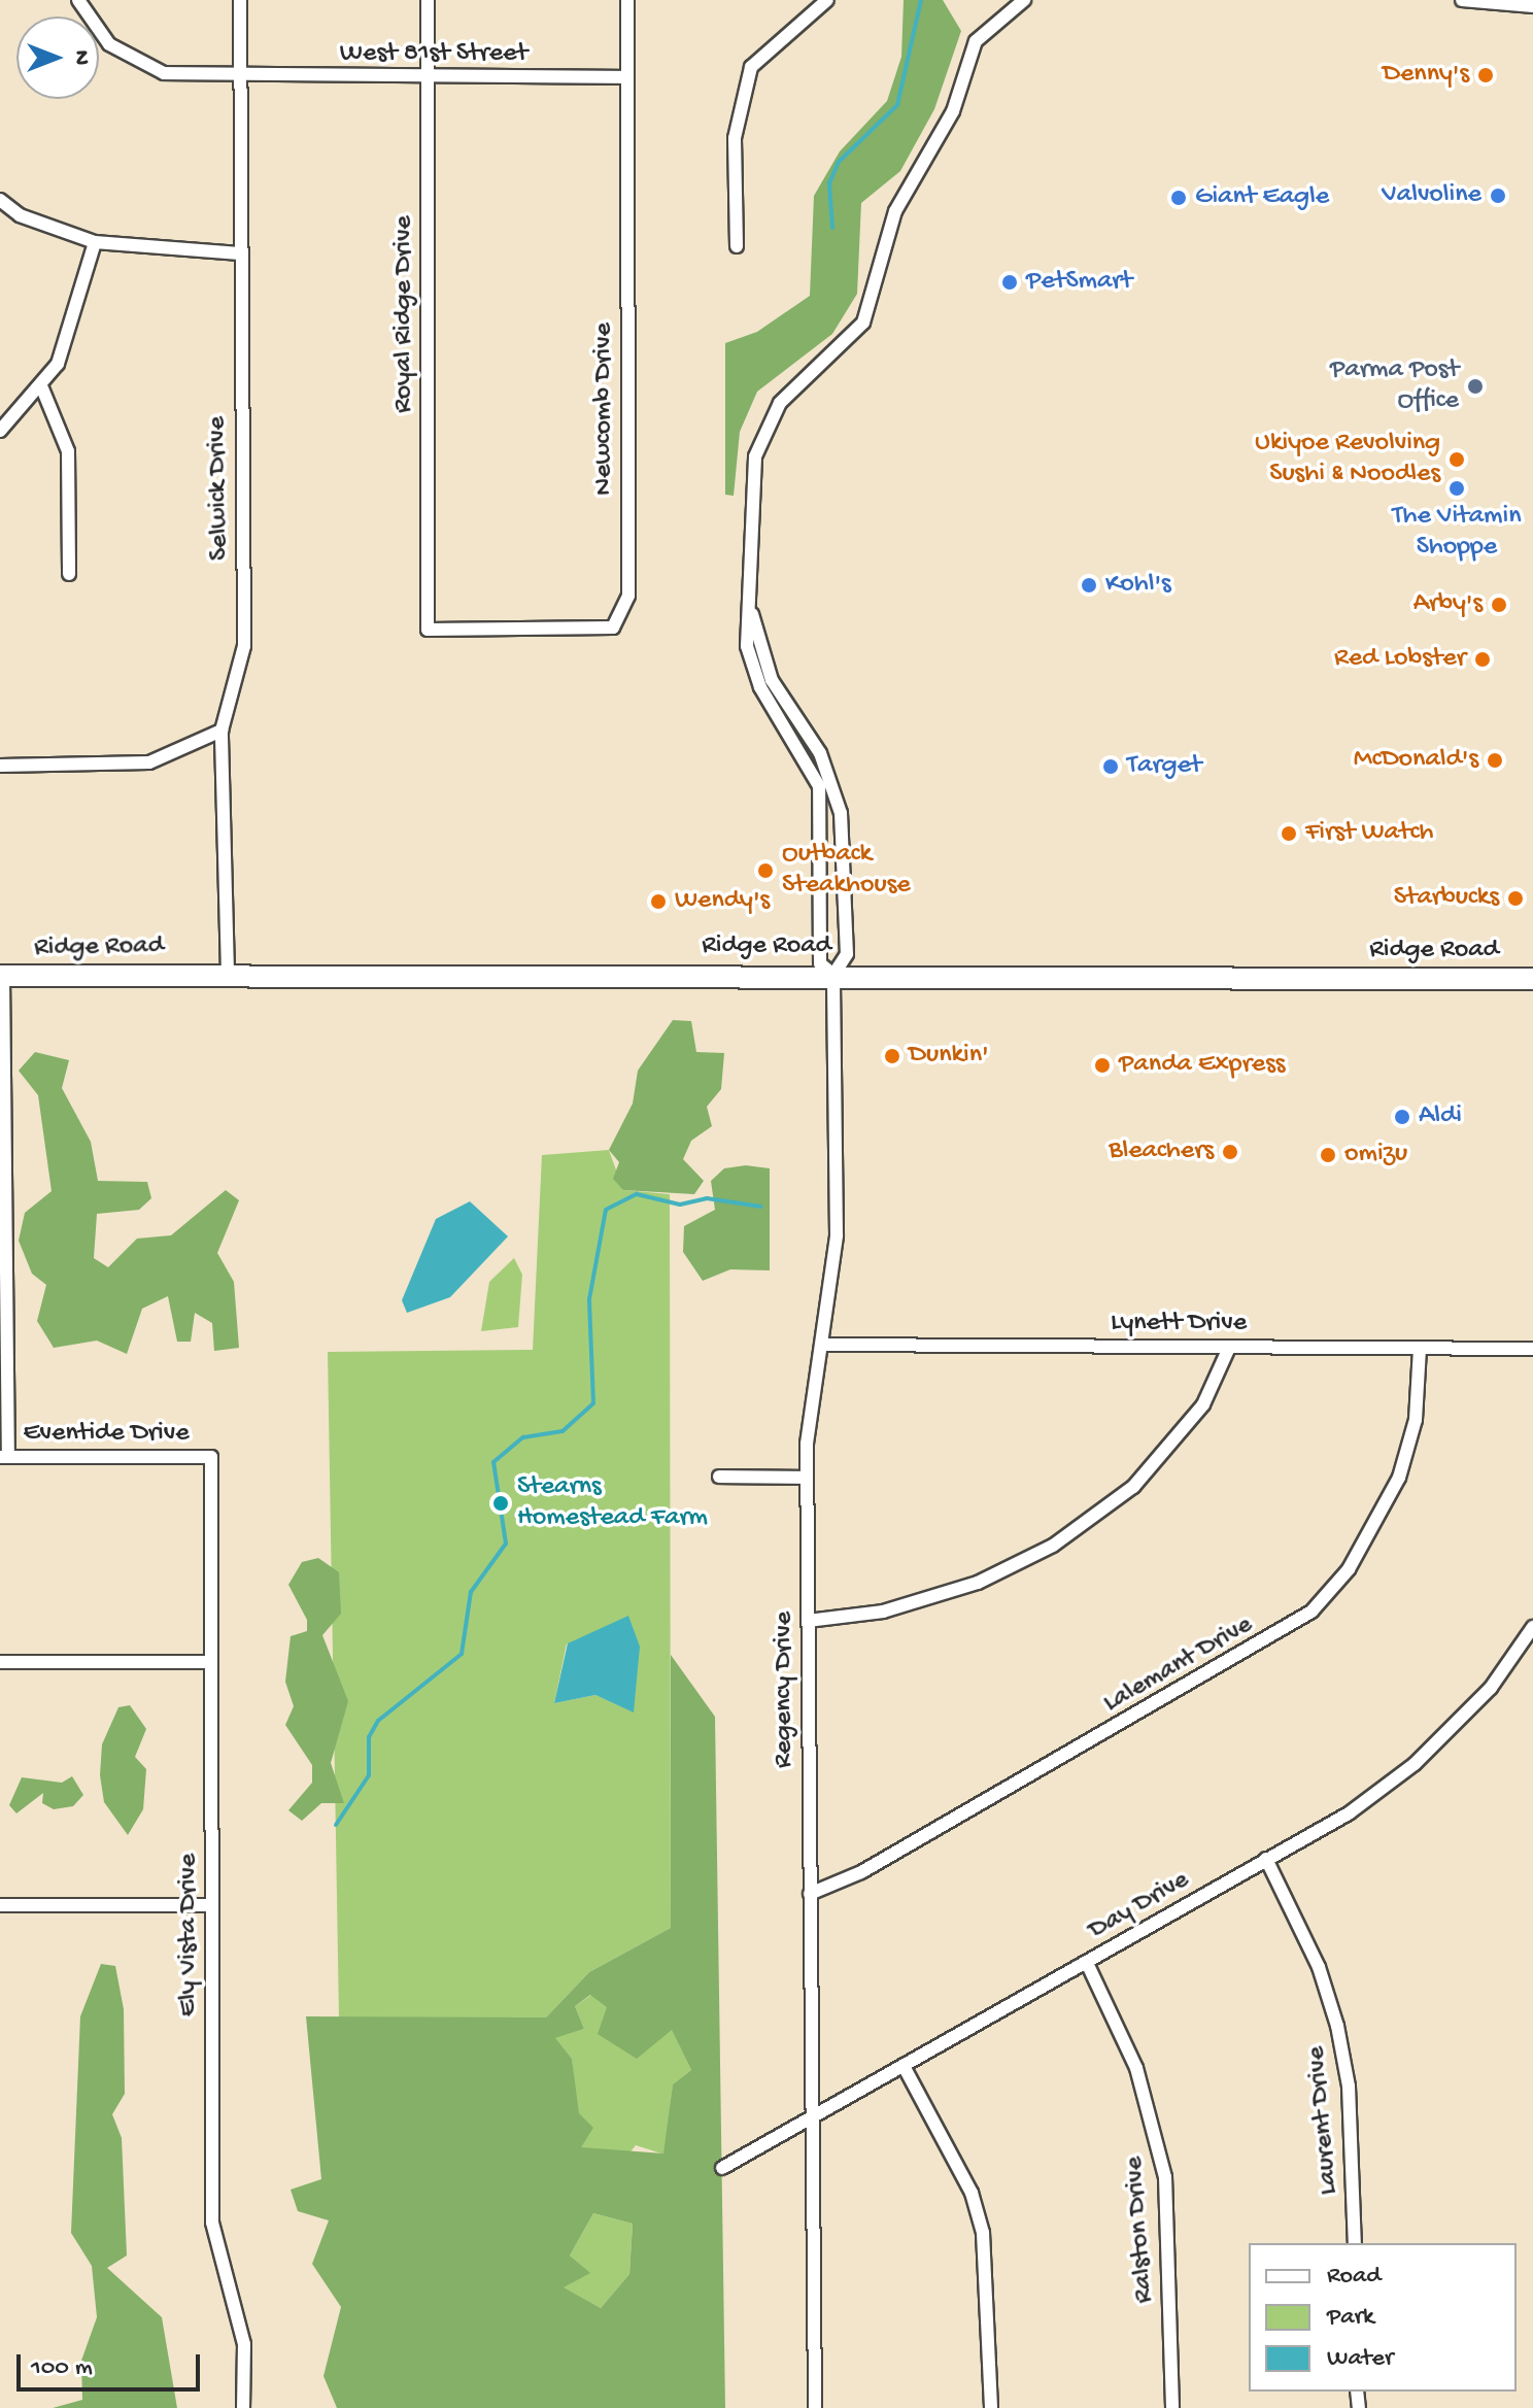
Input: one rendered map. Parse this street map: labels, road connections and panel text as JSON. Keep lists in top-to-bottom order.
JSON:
{
  "streets": {
    "main road": ["Ridge Road"],
    "street": [
      "West 81st Street",
      "Royal Ridge Drive",
      "Newcomb Drive",
      "Selwick Drive",
      "Lynett Drive",
      "Eventide Drive",
      "Lalemant Drive",
      "Regency Drive",
      "Day Drive",
      "Ely Vista Drive",
      "Laurent Drive",
      "Ralston Drive"
    ]
  },
  "crossings": [
    ["West 81st Street", "Royal Ridge Drive"],
    ["West 81st Street", "Newcomb Drive"],
    ["West 81st Street", "Selwick Drive"],
    ["Royal Ridge Drive", "Newcomb Drive"],
    ["Selwick Drive", "Ridge Road"],
    ["Ridge Road", "Regency Drive"],
    ["Lynett Drive", "Lalemant Drive"],
    ["Lynett Drive", "Regency Drive"],
    ["Eventide Drive", "Ely Vista Drive"],
    ["Lalemant Drive", "Regency Drive"],
    ["Regency Drive", "Day Drive"],
    ["Day Drive", "Laurent Drive"],
    ["Day Drive", "Ralston Drive"]
  ],
  "places": [
    "Denny's",
    "Valvoline",
    "Giant Eagle",
    "PetSmart",
    "Parma Post Office",
    "Ukiyoe Revolving Sushi & Noodles",
    "The Vitamin Shoppe",
    "Kohl's",
    "Arby's",
    "Red Lobster",
    "McDonald's",
    "Target",
    "First Watch",
    "Outback Steakhouse",
    "Starbucks",
    "Wendy's",
    "Dunkin'",
    "Panda Express",
    "Aldi",
    "Bleachers",
    "omizu",
    "Stearns Homestead Farm"
  ],
  "legend": ["Road", "Park", "Water"],
  "scale_bar": "100 m",
  "north": "right"
}
